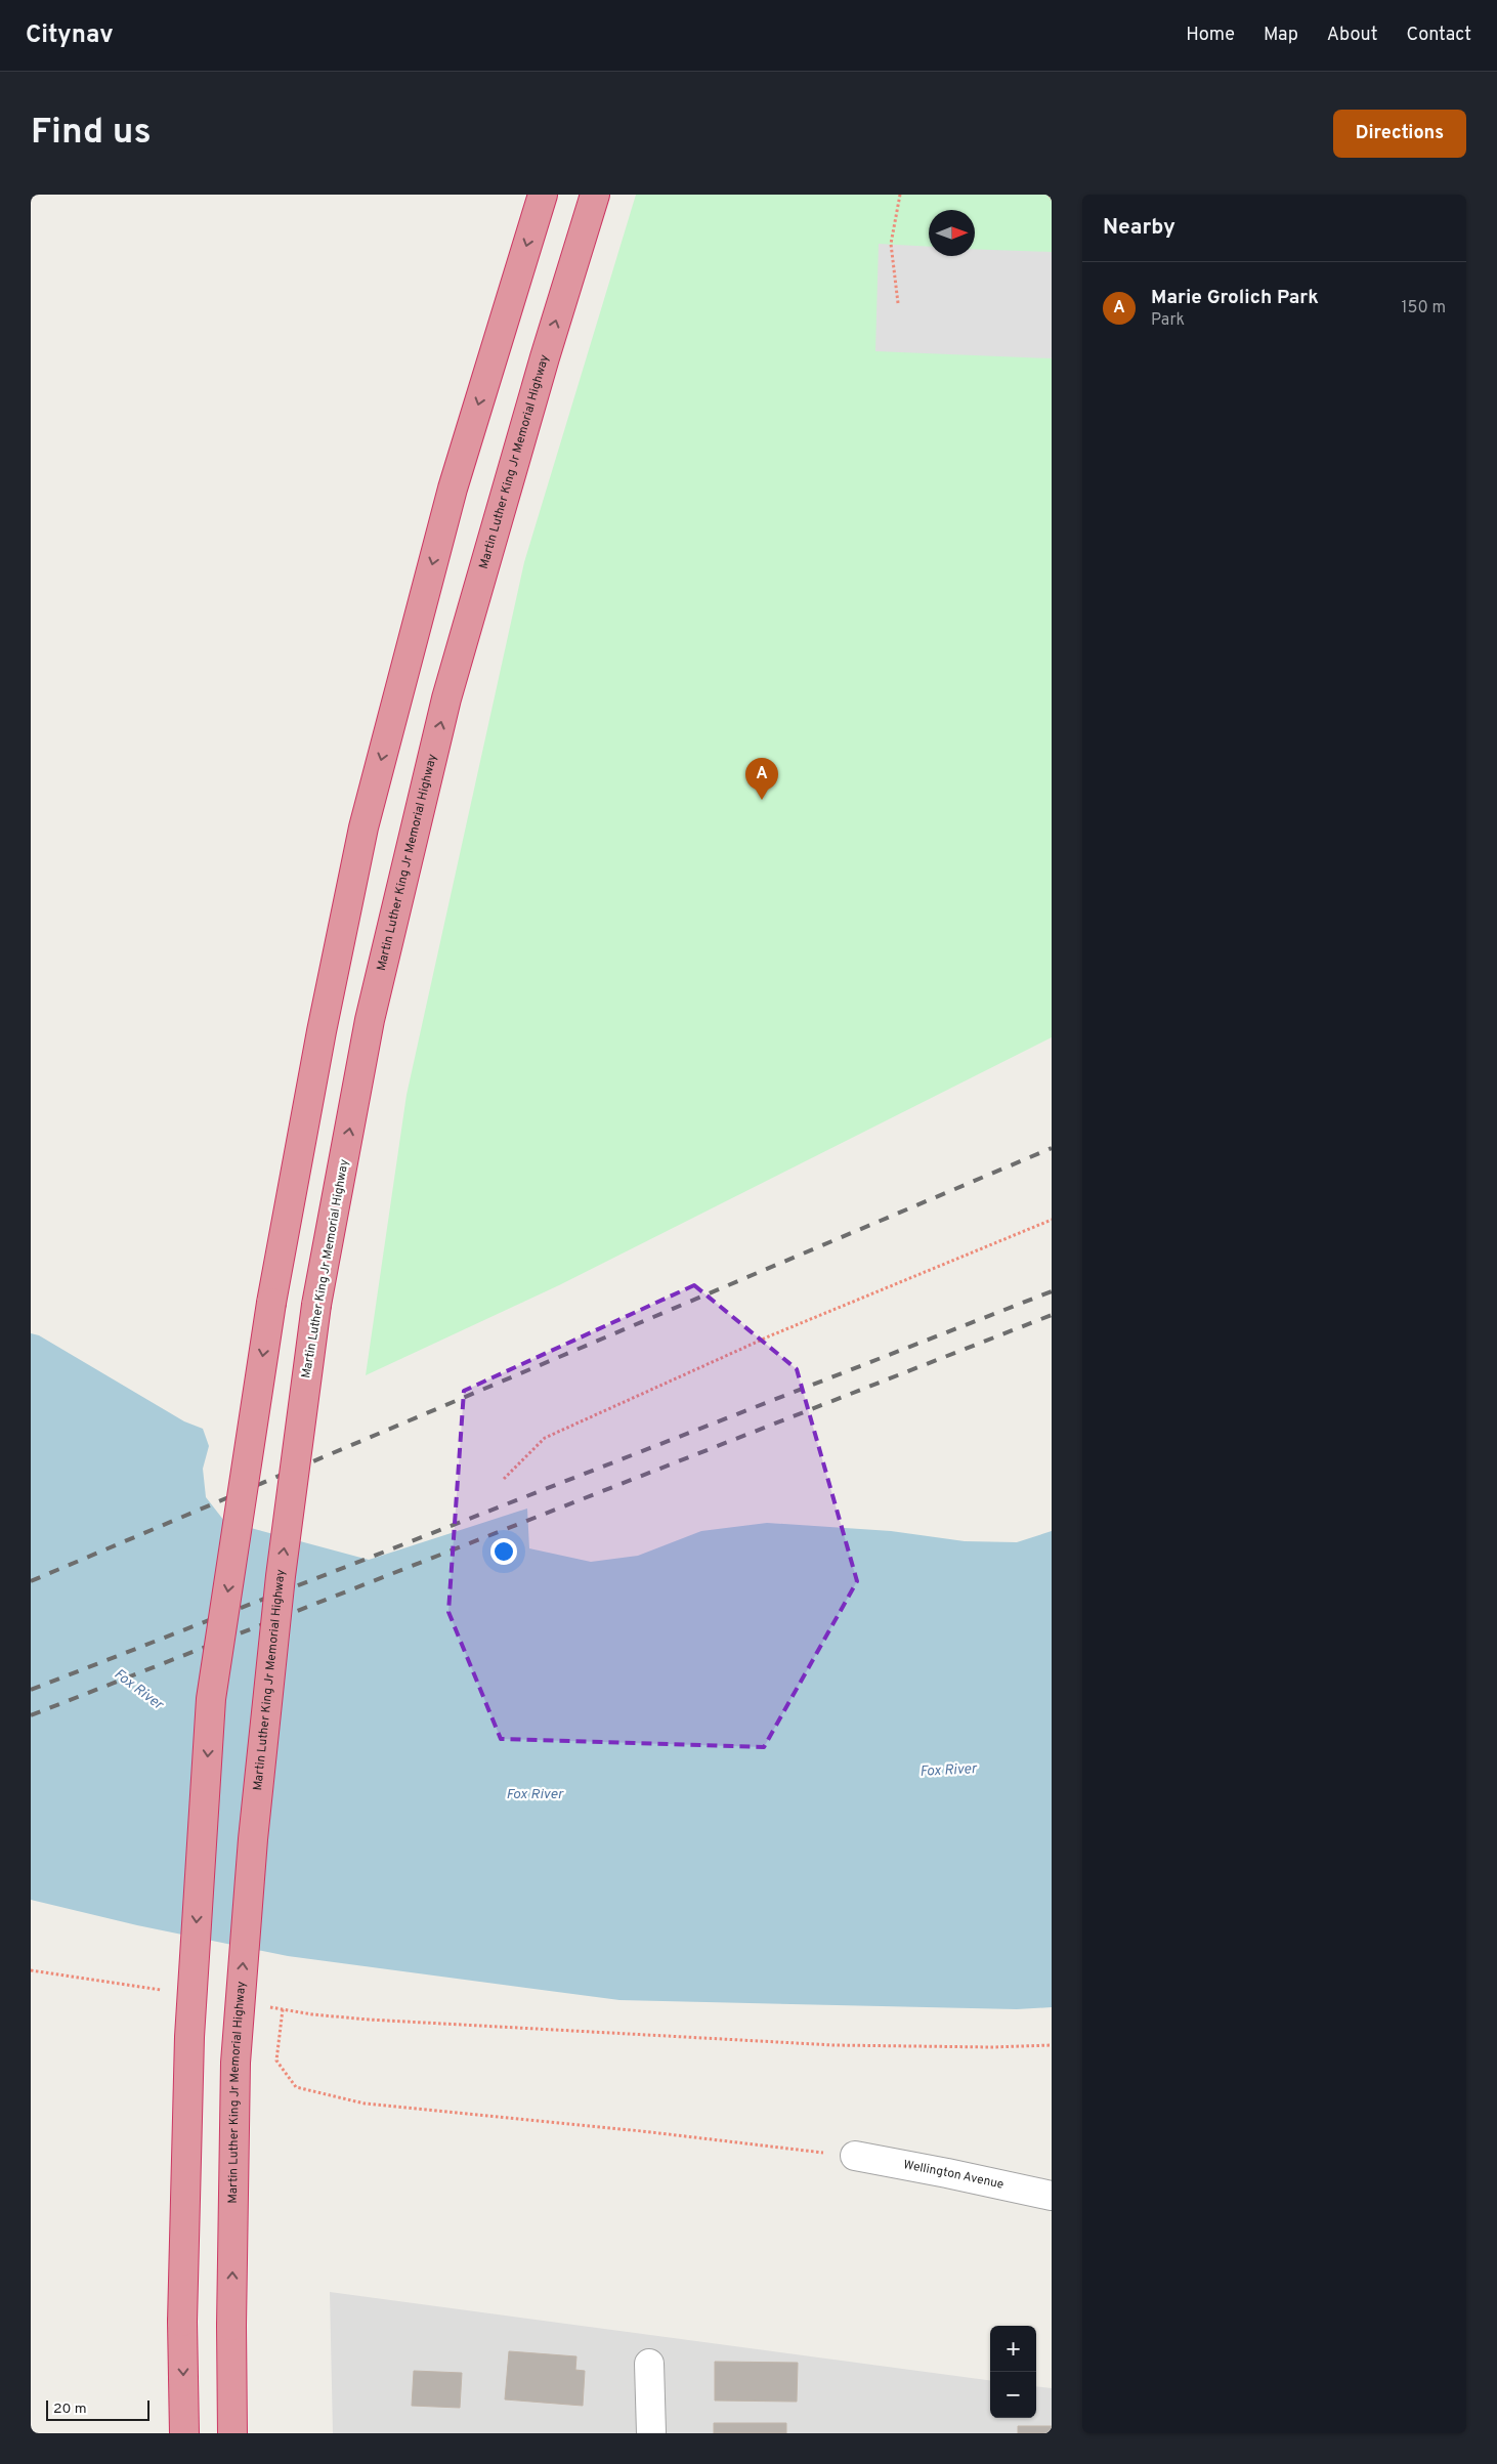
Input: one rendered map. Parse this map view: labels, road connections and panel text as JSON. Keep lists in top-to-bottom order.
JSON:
{
  "streets": {
    "highway": ["Martin Luther King Jr Memorial Highway"],
    "street": ["Wellington Avenue"]
  },
  "water": ["Fox River"],
  "scale_bar": "20 m",
  "north": "right",
  "page": {
    "header": "Citynav",
    "nav": [
      "Home",
      "Map",
      "About",
      "Contact"
    ],
    "buttons": "Directions",
    "title": "Find us",
    "heading": "Nearby",
    "list": [
      {
        "mark": "A",
        "name": "Marie Grolich Park",
        "note": "Park",
        "value": "150 m"
      }
    ],
    "pins": "A",
    "map_buttons": ["+", "−"],
    "scale": "20 m"
  }
}
